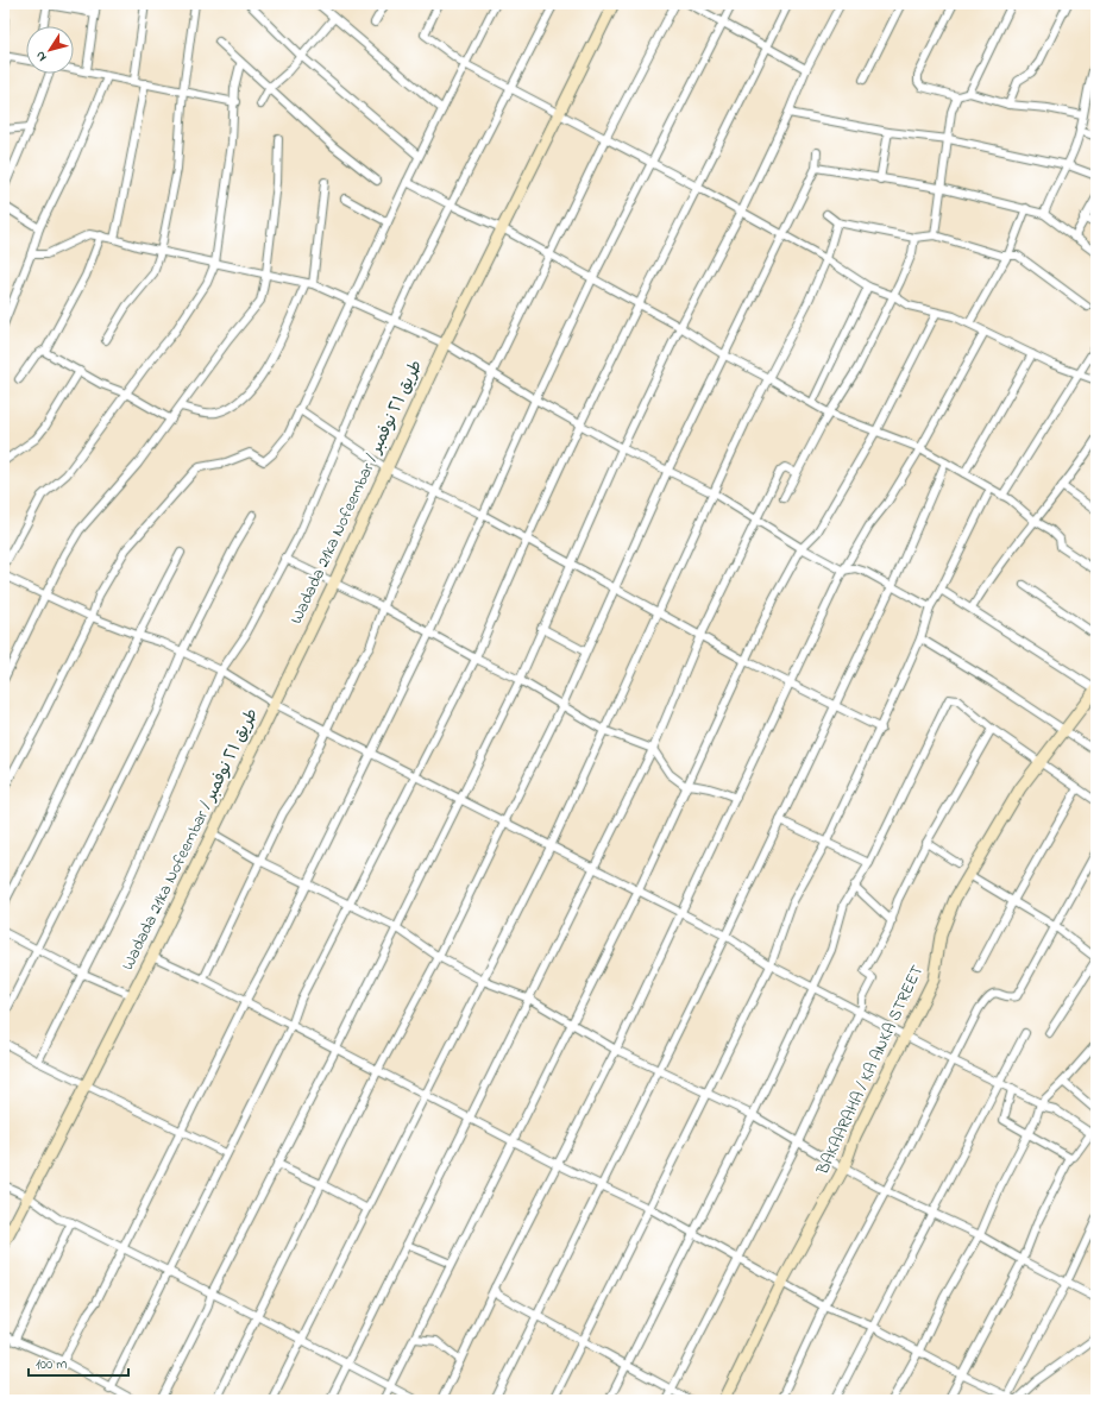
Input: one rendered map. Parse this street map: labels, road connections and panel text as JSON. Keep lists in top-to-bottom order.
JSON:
{
  "streets": {
    "street": ["Wadada 21ka Nofeembar / طريق ٢١ نوفمبر", "BAKAARAHA / KA ANKA STREET"]
  },
  "scale_bar": "100 m",
  "north": "bottom left"
}
